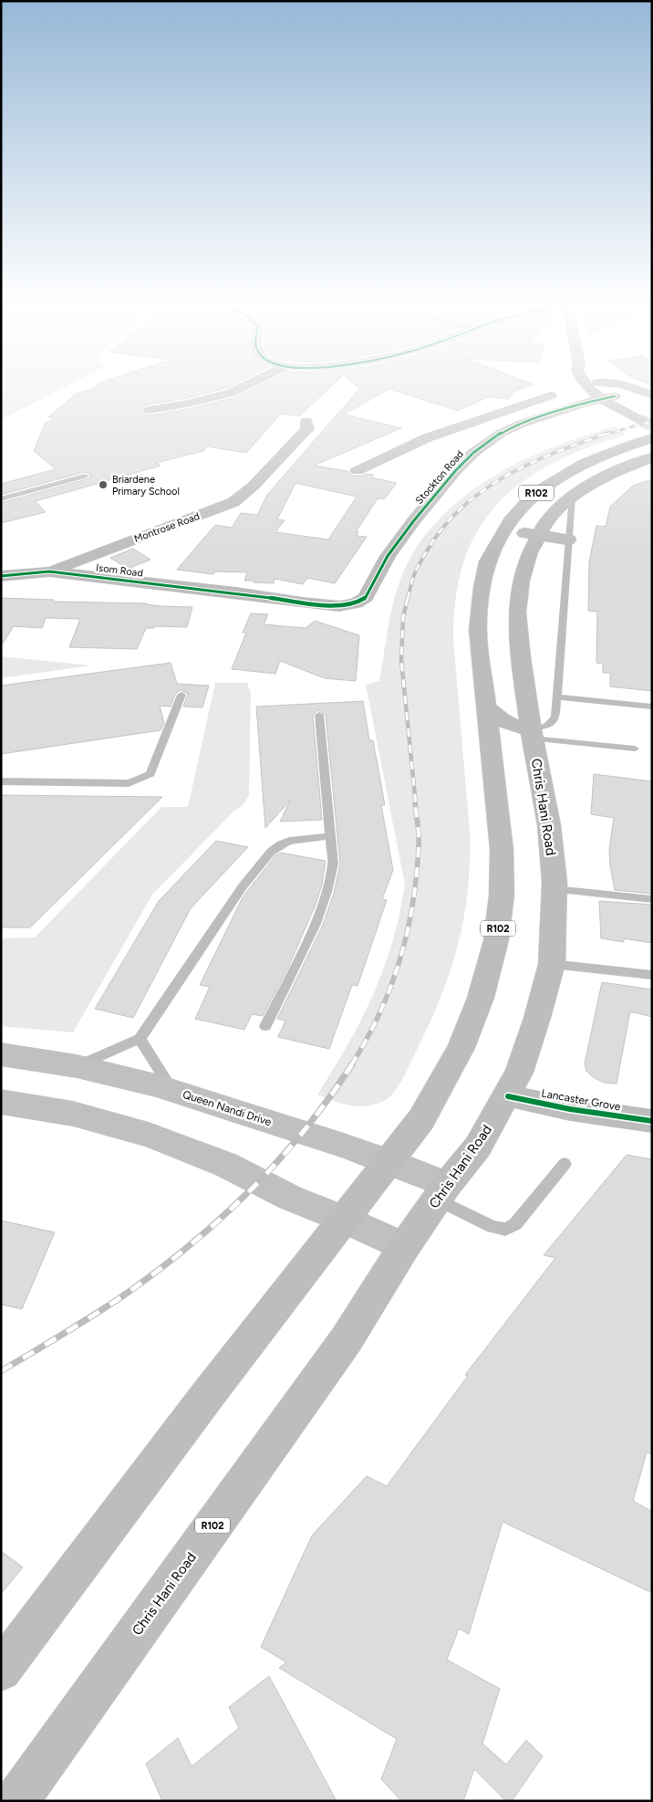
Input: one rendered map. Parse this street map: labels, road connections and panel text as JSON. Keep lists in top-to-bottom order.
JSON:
{
  "streets": {
    "main road": ["R102", "Chris Hani Road", "Queen Nandi Drive"],
    "street": [
      "Stockton Road",
      "Montrose Road",
      "Isom Road",
      "Lancaster Grove"
    ]
  },
  "crossings": [
    ["Stockton Road", "Isom Road"],
    ["R102", "Queen Nandi Drive"],
    ["Montrose Road", "Isom Road"],
    ["Chris Hani Road", "Lancaster Grove"],
    ["Chris Hani Road", "Queen Nandi Drive"]
  ],
  "places": ["Briardene Primary School"]
}
